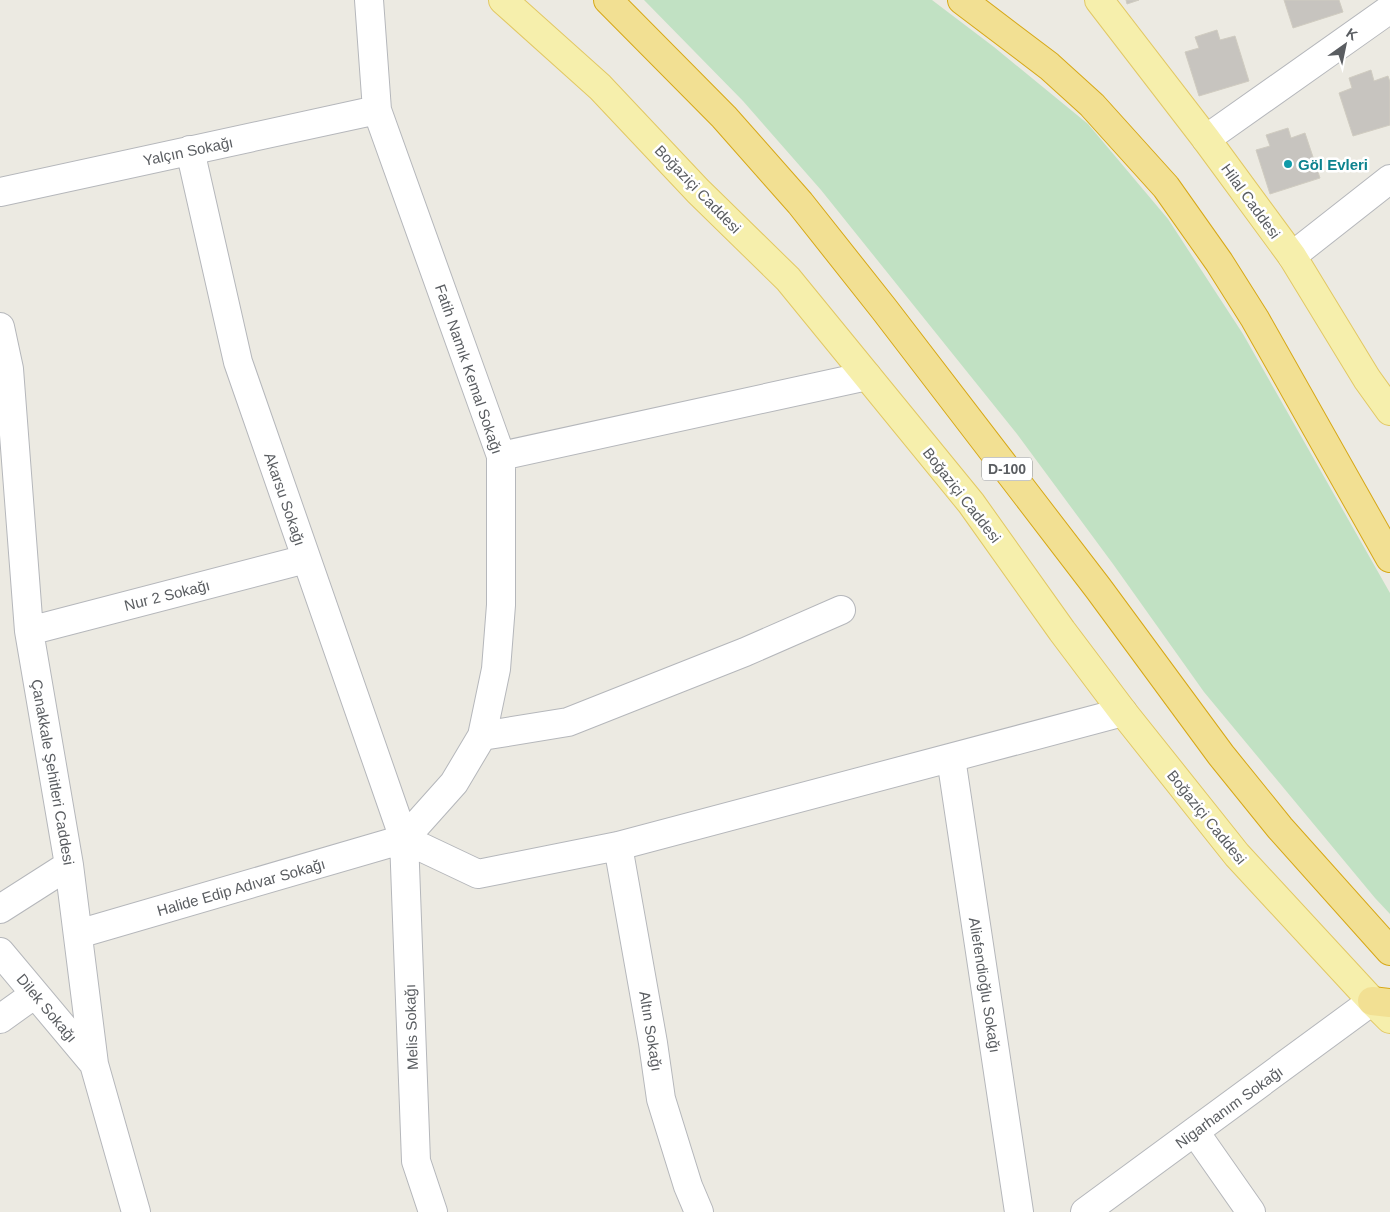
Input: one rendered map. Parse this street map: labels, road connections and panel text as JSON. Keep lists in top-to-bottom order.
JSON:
{
  "streets": {
    "highway": ["D-100"],
    "main road": ["Boğaziçi Caddesi", "Hilal Caddesi"],
    "street": [
      "Yalçın Sokağı",
      "Fatih Namık Kemal Sokağı",
      "Akarsu Sokağı",
      "Nur 2 Sokağı",
      "Çanakkale Şehitleri Caddesi",
      "Halide Edip Adıvar Sokağı",
      "Aliefendioğlu Sokağı",
      "Dilek Sokağı",
      "Melis Sokağı",
      "Altın Sokağı",
      "Nigarhanım Sokağı"
    ]
  },
  "crossings": [
    ["Yalçın Sokağı", "Fatih Namık Kemal Sokağı"],
    ["Yalçın Sokağı", "Akarsu Sokağı"],
    ["Boğaziçi Caddesi", "Nigarhanım Sokağı"],
    ["Fatih Namık Kemal Sokağı", "Akarsu Sokağı"],
    ["Fatih Namık Kemal Sokağı", "Halide Edip Adıvar Sokağı"],
    ["Fatih Namık Kemal Sokağı", "Melis Sokağı"],
    ["Akarsu Sokağı", "Nur 2 Sokağı"],
    ["Akarsu Sokağı", "Halide Edip Adıvar Sokağı"],
    ["Akarsu Sokağı", "Melis Sokağı"],
    ["Nur 2 Sokağı", "Çanakkale Şehitleri Caddesi"],
    ["Çanakkale Şehitleri Caddesi", "Halide Edip Adıvar Sokağı"],
    ["Çanakkale Şehitleri Caddesi", "Dilek Sokağı"],
    ["Halide Edip Adıvar Sokağı", "Melis Sokağı"]
  ],
  "places": ["Göl Evleri"],
  "north": "top right"
}
